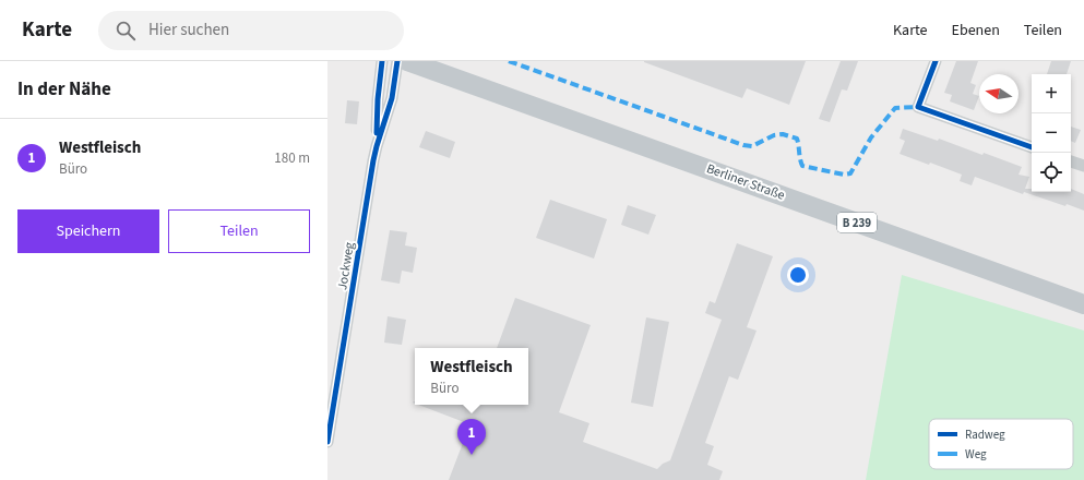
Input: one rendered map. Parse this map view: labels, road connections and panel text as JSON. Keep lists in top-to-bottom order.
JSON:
{
  "streets": {
    "main road": ["Berliner Straße", "B 239"],
    "street": ["Jockweg"]
  },
  "legend": ["Radweg", "Weg"],
  "north": "left",
  "page": {
    "header": "Karte",
    "search": "Hier suchen",
    "nav": ["Karte", "Ebenen", "Teilen"],
    "heading": "In der Nähe",
    "map_buttons": ["+", "−"],
    "list": [
      {
        "mark": "1",
        "name": "Westfleisch",
        "note": "Büro",
        "value": "180 m"
      }
    ],
    "buttons": ["Speichern", "Teilen"],
    "popup": ["Westfleisch", "Büro"],
    "pins": "1"
  }
}
